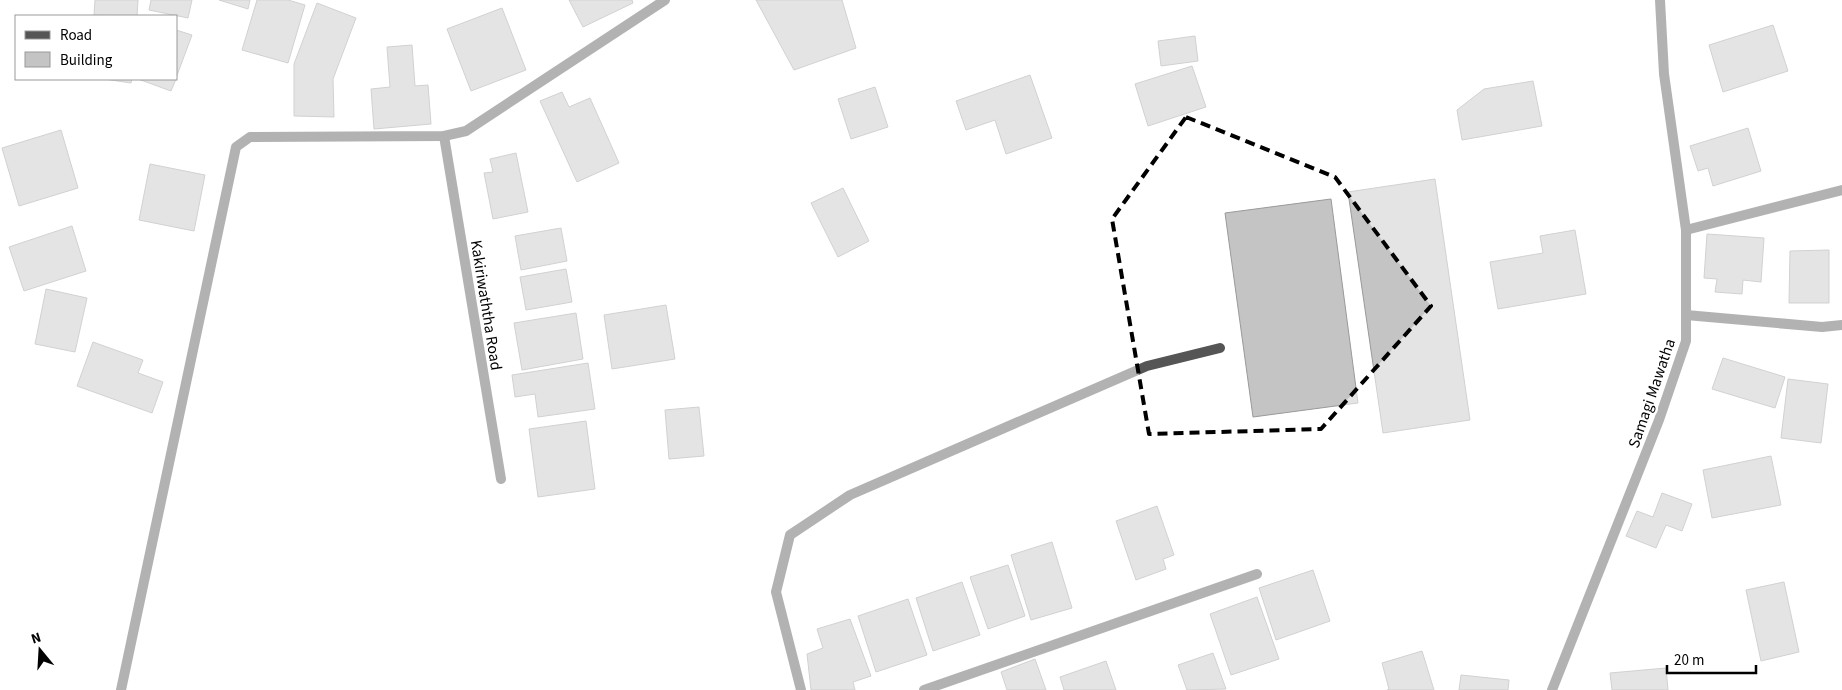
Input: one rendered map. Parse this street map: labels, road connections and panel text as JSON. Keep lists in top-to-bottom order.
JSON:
{
  "streets": {
    "street": ["Kakiriwaththa Road", "Samagi Mawatha"]
  },
  "legend": ["Road", "Building"],
  "scale_bar": "20 m",
  "north": "top"
}
